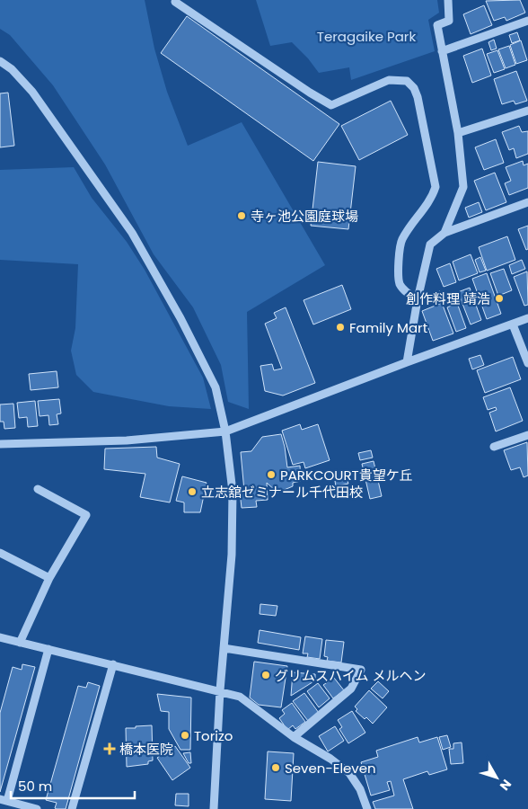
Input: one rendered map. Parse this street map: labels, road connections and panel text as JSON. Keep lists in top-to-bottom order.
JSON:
{
  "parks": ["Teragaike Park"],
  "places": {
    "other": [
      "寺ヶ池公園庭球場",
      "創作料理 靖浩",
      "Family Mart",
      "PARKCOURT貴望ケ丘",
      "立志舘ゼミナール千代田校",
      "グリムスハイム メルヘン",
      "Torizo",
      "Seven-Eleven"
    ],
    "health": ["橋本医院"]
  },
  "scale_bar": "50 m",
  "north": "bottom right"
}
